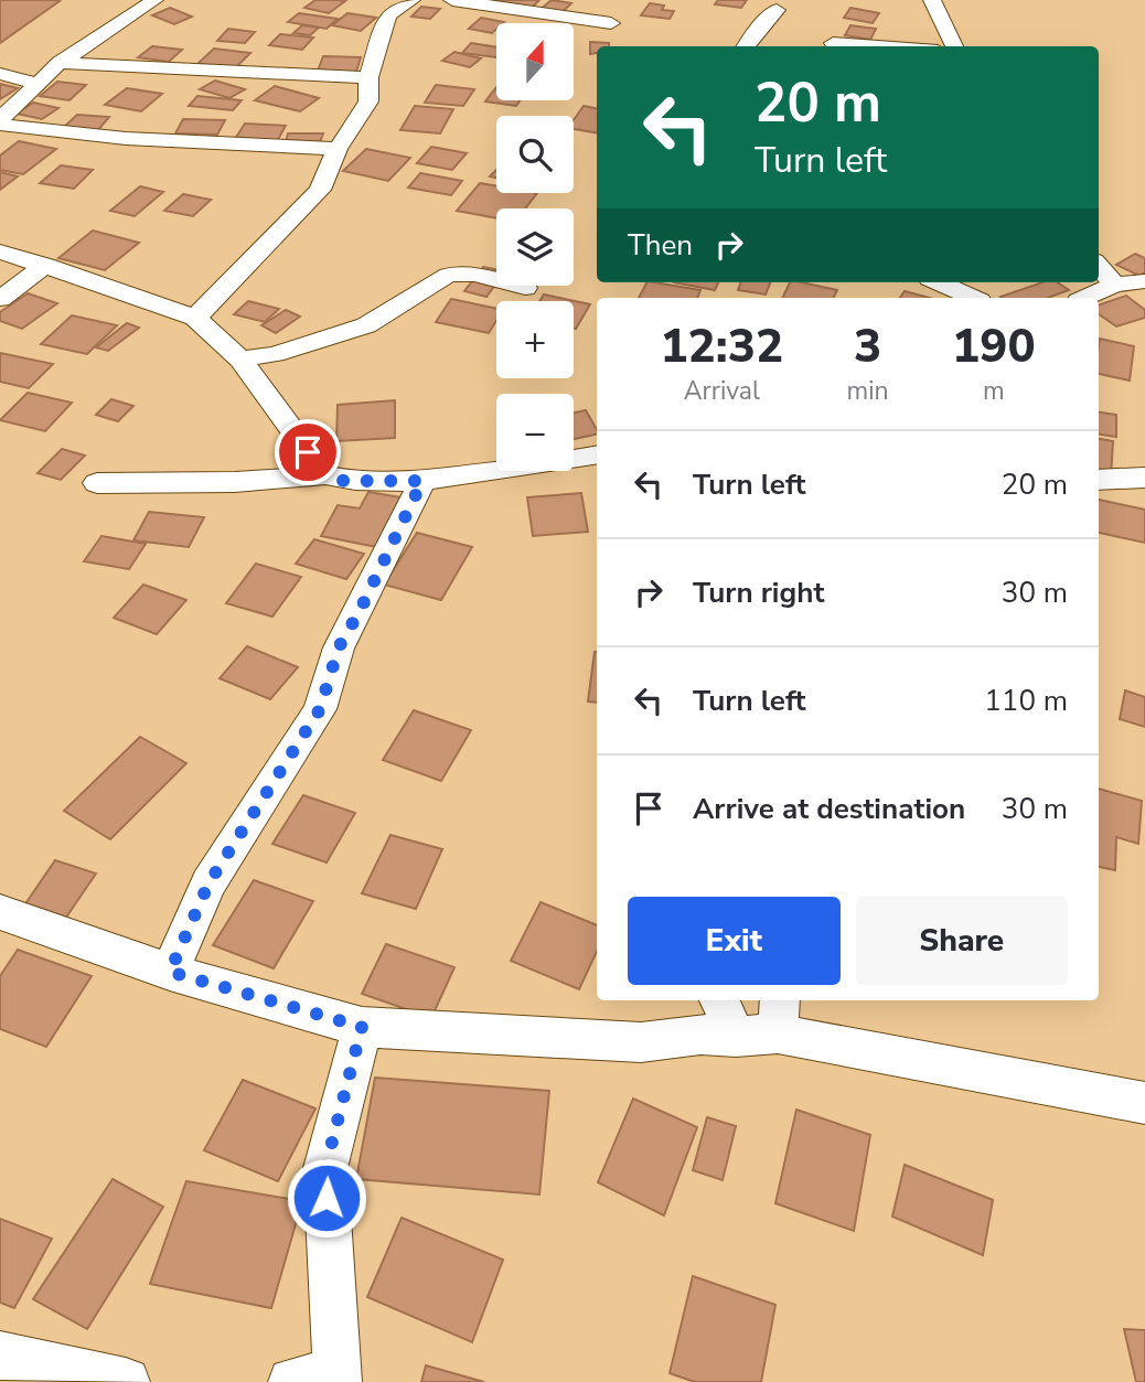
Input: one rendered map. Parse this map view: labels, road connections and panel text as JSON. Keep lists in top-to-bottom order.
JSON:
{
  "north": "top",
  "page": {
    "map_buttons": ["+", "−"],
    "turn": ["20 m", "Turn left"],
    "then": "Then",
    "eta": [
      "12:32",
      "Arrival",
      "3",
      "min",
      "190",
      "m"
    ],
    "list": [
      {
        "name": "Turn left",
        "value": "20 m"
      },
      {
        "name": "Turn right",
        "value": "30 m"
      },
      {
        "name": "Turn left",
        "value": "110 m"
      },
      {
        "name": "Arrive at destination",
        "value": "30 m"
      }
    ],
    "buttons": ["Exit", "Share"]
  }
}
